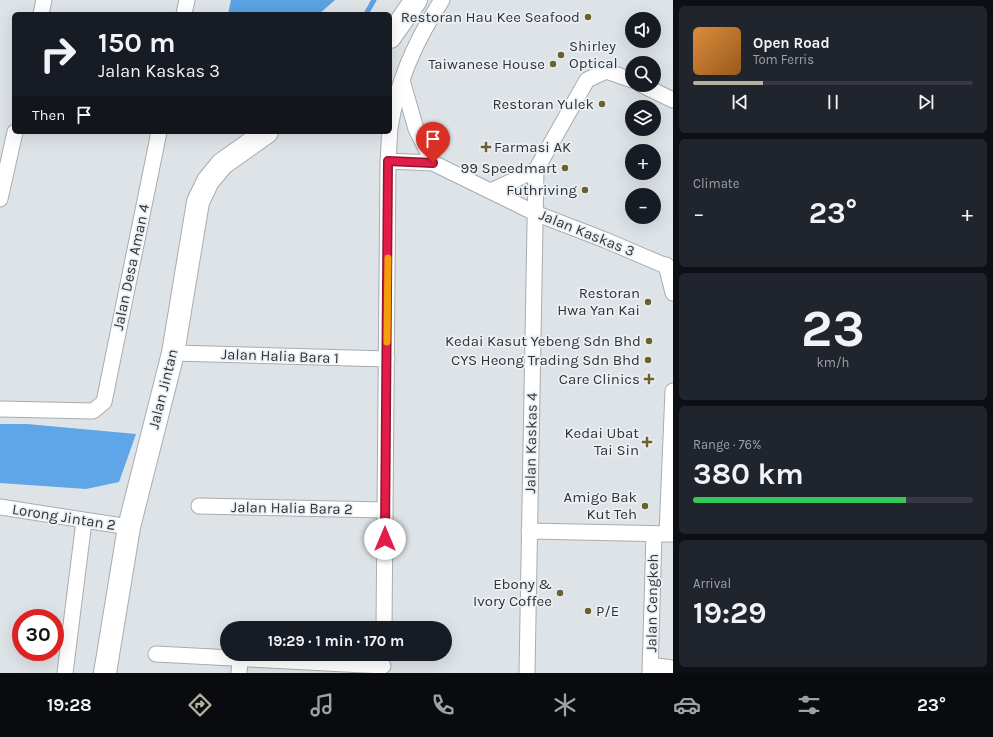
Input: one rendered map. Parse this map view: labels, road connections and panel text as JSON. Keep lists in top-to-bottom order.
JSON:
{
  "streets": {
    "street": [
      "Jalan Kaskas 3",
      "Jalan Desa Aman 4",
      "Jalan Halia Bara 1",
      "Jalan Jintan",
      "Jalan Kaskas 4",
      "Jalan Halia Bara 2",
      "Lorong Jintan 2",
      "Jalan Cengkeh"
    ]
  },
  "crossings": [
    ["Jalan Kaskas 3", "Jalan Kaskas 4"],
    ["Jalan Halia Bara 1", "Jalan Jintan"],
    ["Jalan Jintan", "Lorong Jintan 2"]
  ],
  "places": {
    "other": [
      "Restoran Hau Kee Seafood",
      "Shirley Optical",
      "Taiwanese House",
      "Restoran Yulek",
      "99 Speedmart",
      "Futhriving",
      "Restoran Hwa Yan Kai",
      "Kedai Kasut Yebeng Sdn Bhd",
      "CYS Heong Trading Sdn Bhd",
      "Amigo Bak Kut Teh",
      "Ebony & Ivory Coffee",
      "P/E"
    ],
    "health": ["Farmasi AK", "Care Clinics", "Kedai Ubat Tai Sin"]
  },
  "page": {
    "map_buttons": ["+", "−"],
    "turn": ["150 m", "Jalan Kaskas 3"],
    "song": ["Open Road", "Tom Ferris"],
    "then": "Then",
    "tile": [
      "Climate",
      ["23", "km/h"],
      ["Range · 76%", "380 km"],
      ["Arrival", "19:29"]
    ],
    "heat": ["−", "23°", "+"],
    "limit": "30",
    "trip": "19:29 · 1 min · 170 m",
    "tabs": ["19:28", "23°"]
  }
}
